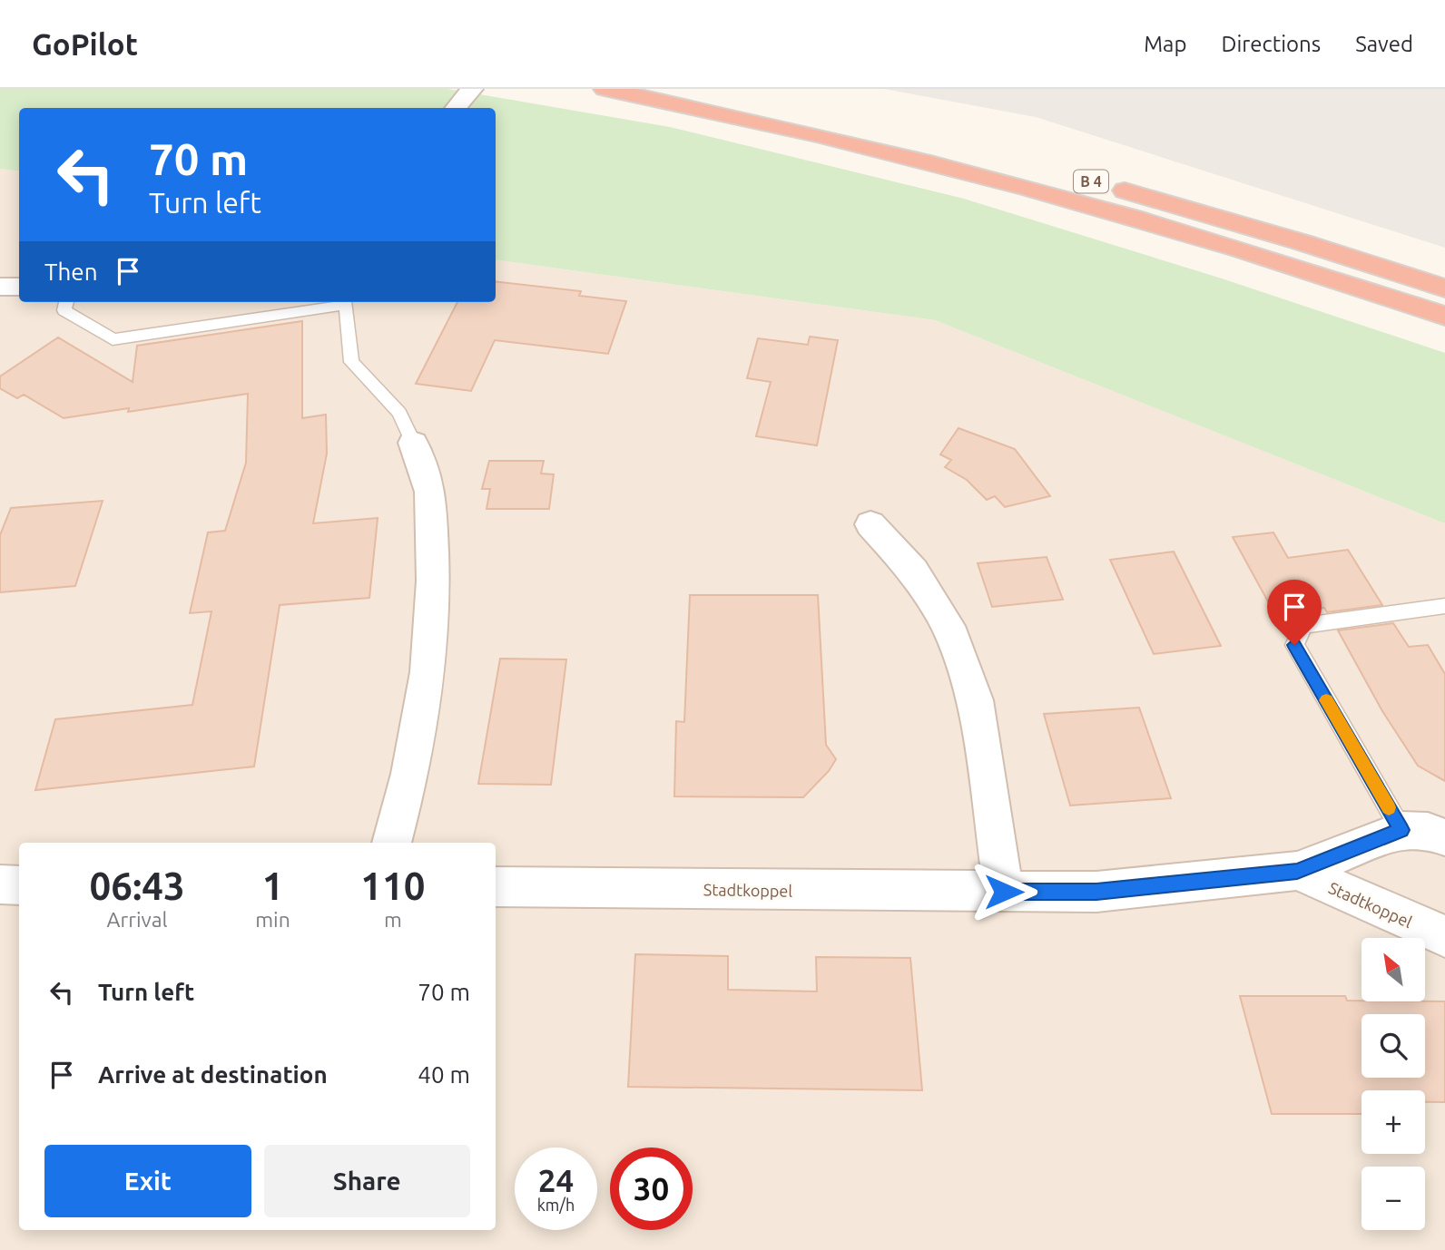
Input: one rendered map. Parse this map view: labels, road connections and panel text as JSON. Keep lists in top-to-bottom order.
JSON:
{
  "streets": {
    "highway": ["B 4"],
    "street": ["Stadtkoppel"]
  },
  "north": "top left",
  "page": {
    "header": "GoPilot",
    "nav": ["Map", "Directions", "Saved"],
    "turn": ["70 m", "Turn left"],
    "then": "Then",
    "eta": [
      "06:43",
      "Arrival",
      "1",
      "min",
      "110",
      "m"
    ],
    "map_buttons": ["+", "−"],
    "list": [
      {
        "name": "Turn left",
        "value": "70 m"
      },
      {
        "name": "Arrive at destination",
        "value": "40 m"
      }
    ],
    "buttons": ["Exit", "Share"],
    "speed": "24 km/h",
    "limit": "30"
  }
}
